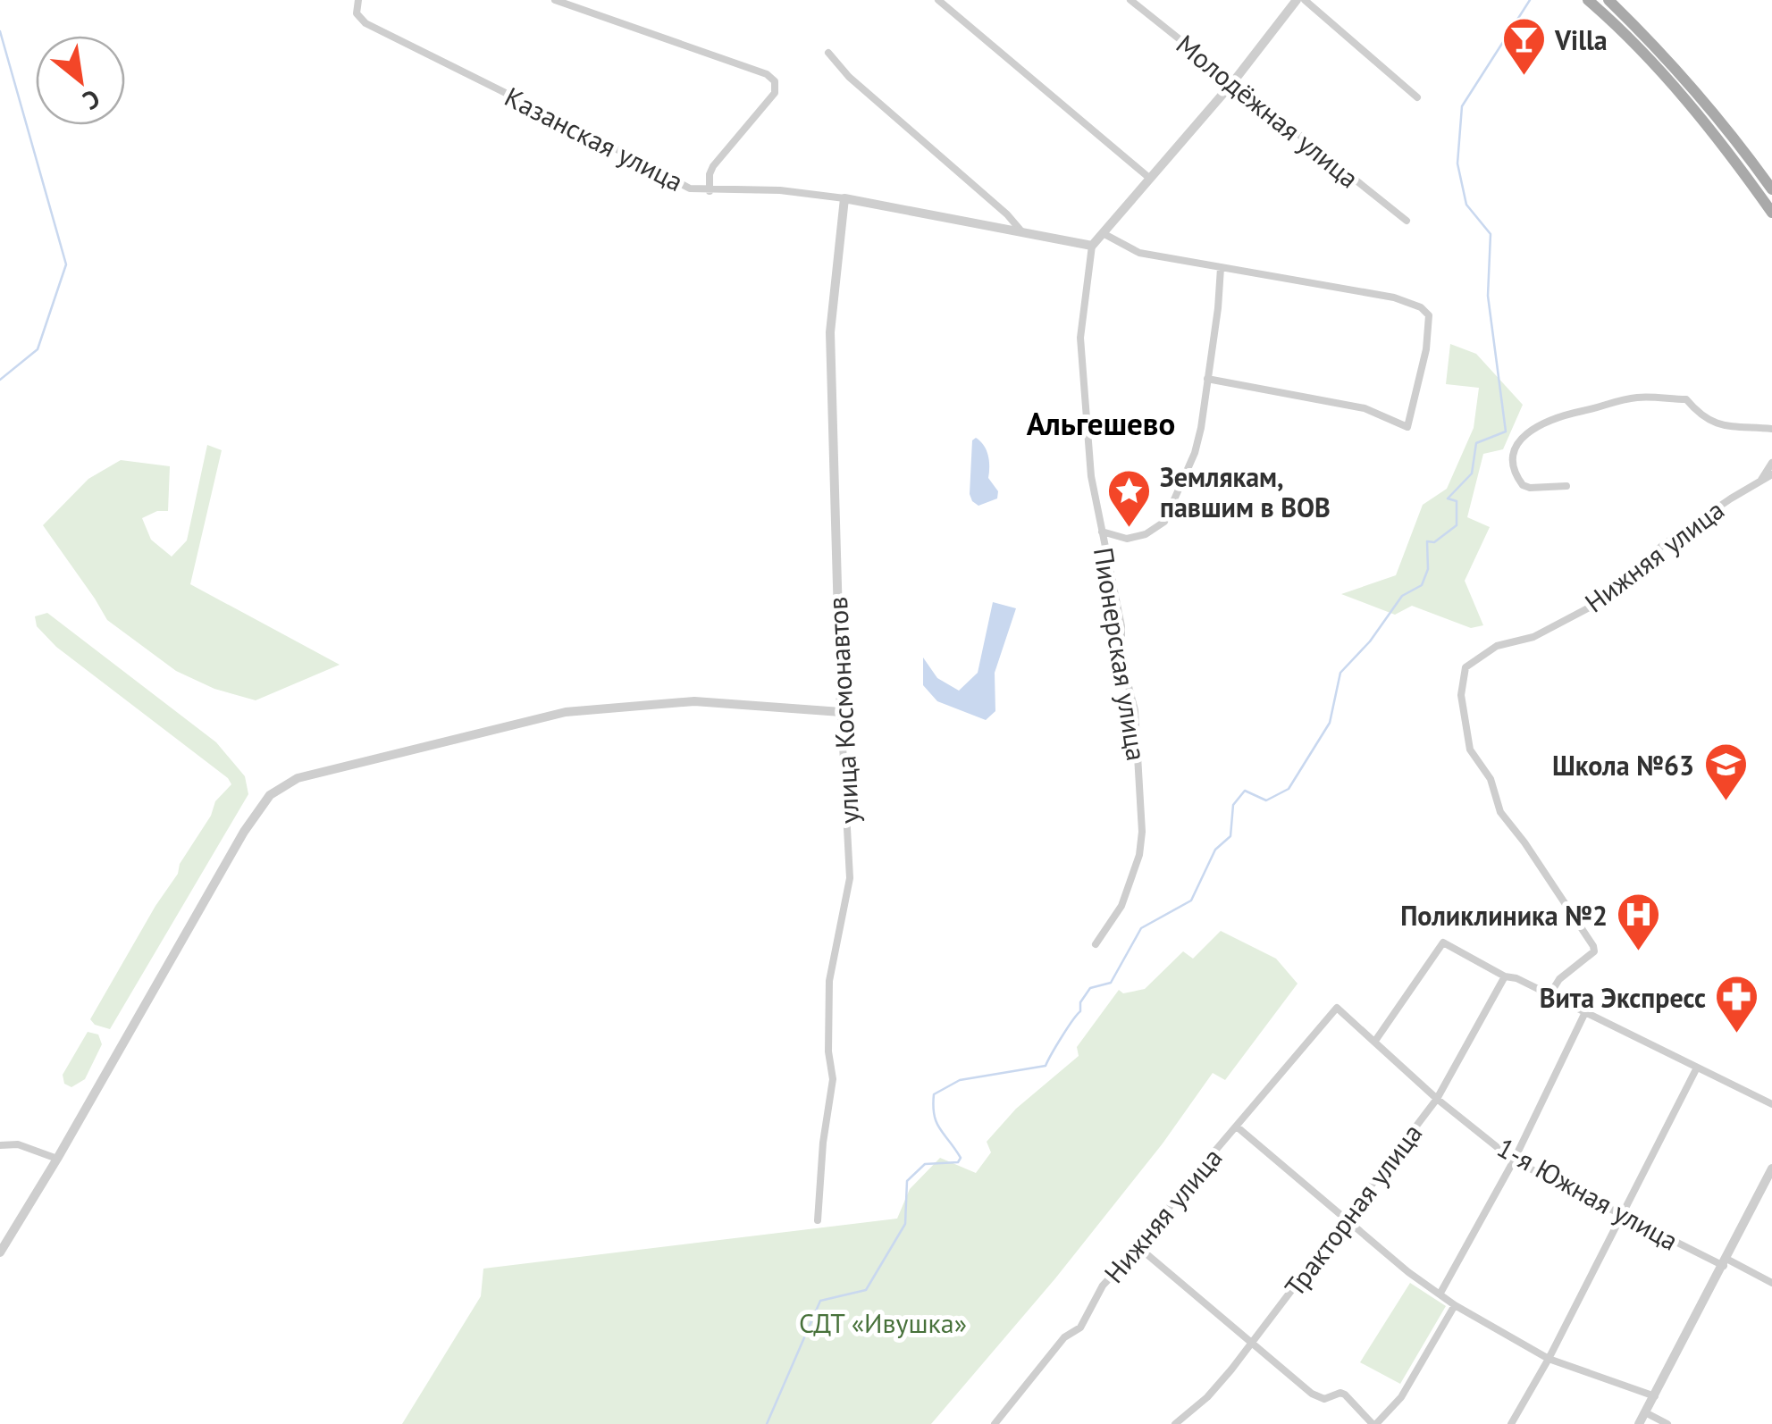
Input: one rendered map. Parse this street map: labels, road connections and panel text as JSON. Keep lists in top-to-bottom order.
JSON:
{
  "streets": {
    "street": [
      "Молодёжная улица",
      "Казанская улица",
      "Нижняя улица",
      "Пионерская улица",
      "улица Космонавтов",
      "1-я Южная улица",
      "Тракторная улица"
    ]
  },
  "crossings": [
    ["Казанская улица", "Пионерская улица"],
    ["Казанская улица", "улица Космонавтов"],
    ["Нижняя улица", "1-я Южная улица"],
    ["1-я Южная улица", "Тракторная улица"]
  ],
  "districts": ["Альгешево"],
  "parks": ["СДТ «Ивушка»"],
  "places": {
    "bar": ["Villa"],
    "place": ["Землякам, павшим в ВОВ"],
    "school or university": ["Школа №63"],
    "hospital": ["Поликлиника №2"],
    "pharmacy": ["Вита Экспресс"]
  },
  "north": "bottom right"
}
